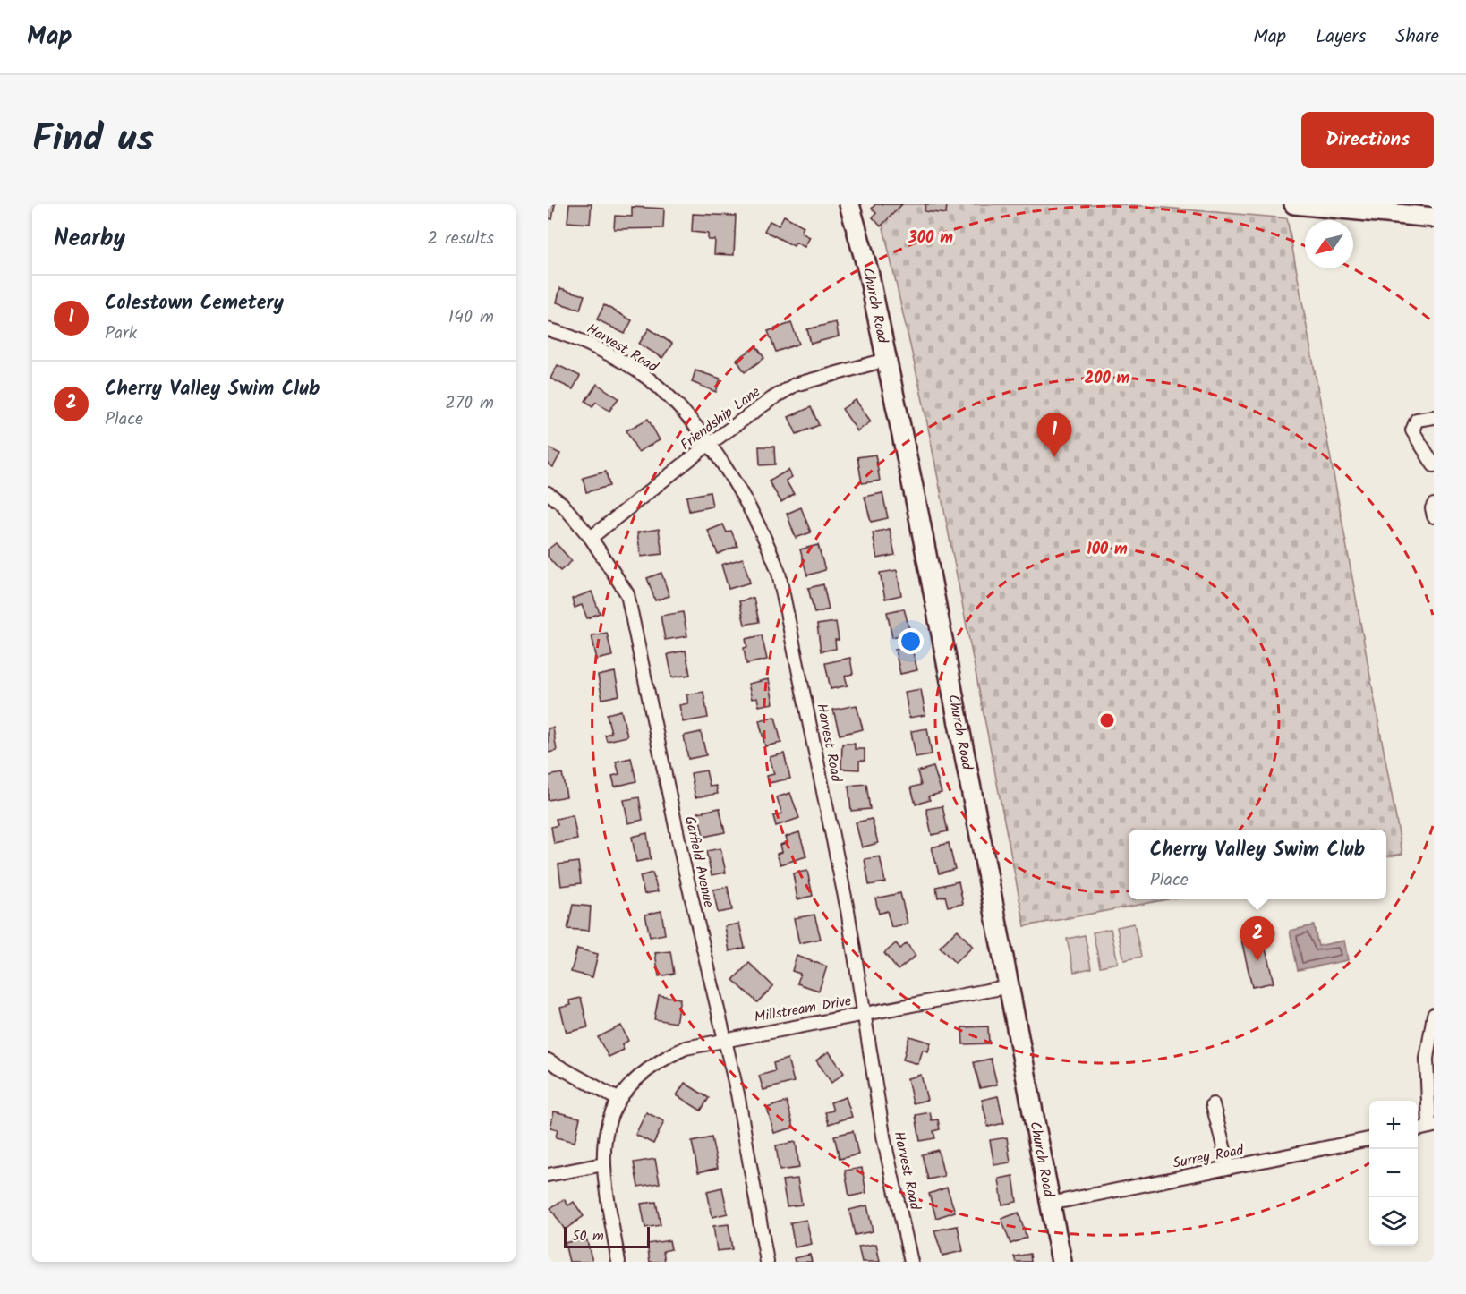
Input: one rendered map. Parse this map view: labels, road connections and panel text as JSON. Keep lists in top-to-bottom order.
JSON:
{
  "streets": {
    "main road": ["Church Road"],
    "street": [
      "Harvest Road",
      "Friendship Lane",
      "Garfield Avenue",
      "Millstream Drive",
      "Surrey Road"
    ]
  },
  "crossings": [
    ["Church Road", "Friendship Lane"],
    ["Church Road", "Millstream Drive"],
    ["Church Road", "Surrey Road"],
    ["Harvest Road", "Friendship Lane"],
    ["Harvest Road", "Millstream Drive"],
    ["Friendship Lane", "Garfield Avenue"],
    ["Garfield Avenue", "Millstream Drive"]
  ],
  "scale_bar": "50 m",
  "north": "bottom left",
  "page": {
    "header": "Map",
    "nav": ["Map", "Layers", "Share"],
    "title": "Find us",
    "buttons": "Directions",
    "heading": ["Nearby", "2 results"],
    "list": [
      {
        "mark": "1",
        "name": "Colestown Cemetery",
        "note": "Park",
        "value": "140 m"
      },
      {
        "mark": "2",
        "name": "Cherry Valley Swim Club",
        "note": "Place",
        "value": "270 m"
      }
    ],
    "pins": ["1", "2"],
    "popup": ["Cherry Valley Swim Club", "Place"],
    "map_buttons": ["+", "−"],
    "scale": "50 m"
  },
  "rings": ["300 m", "200 m", "100 m"]
}
